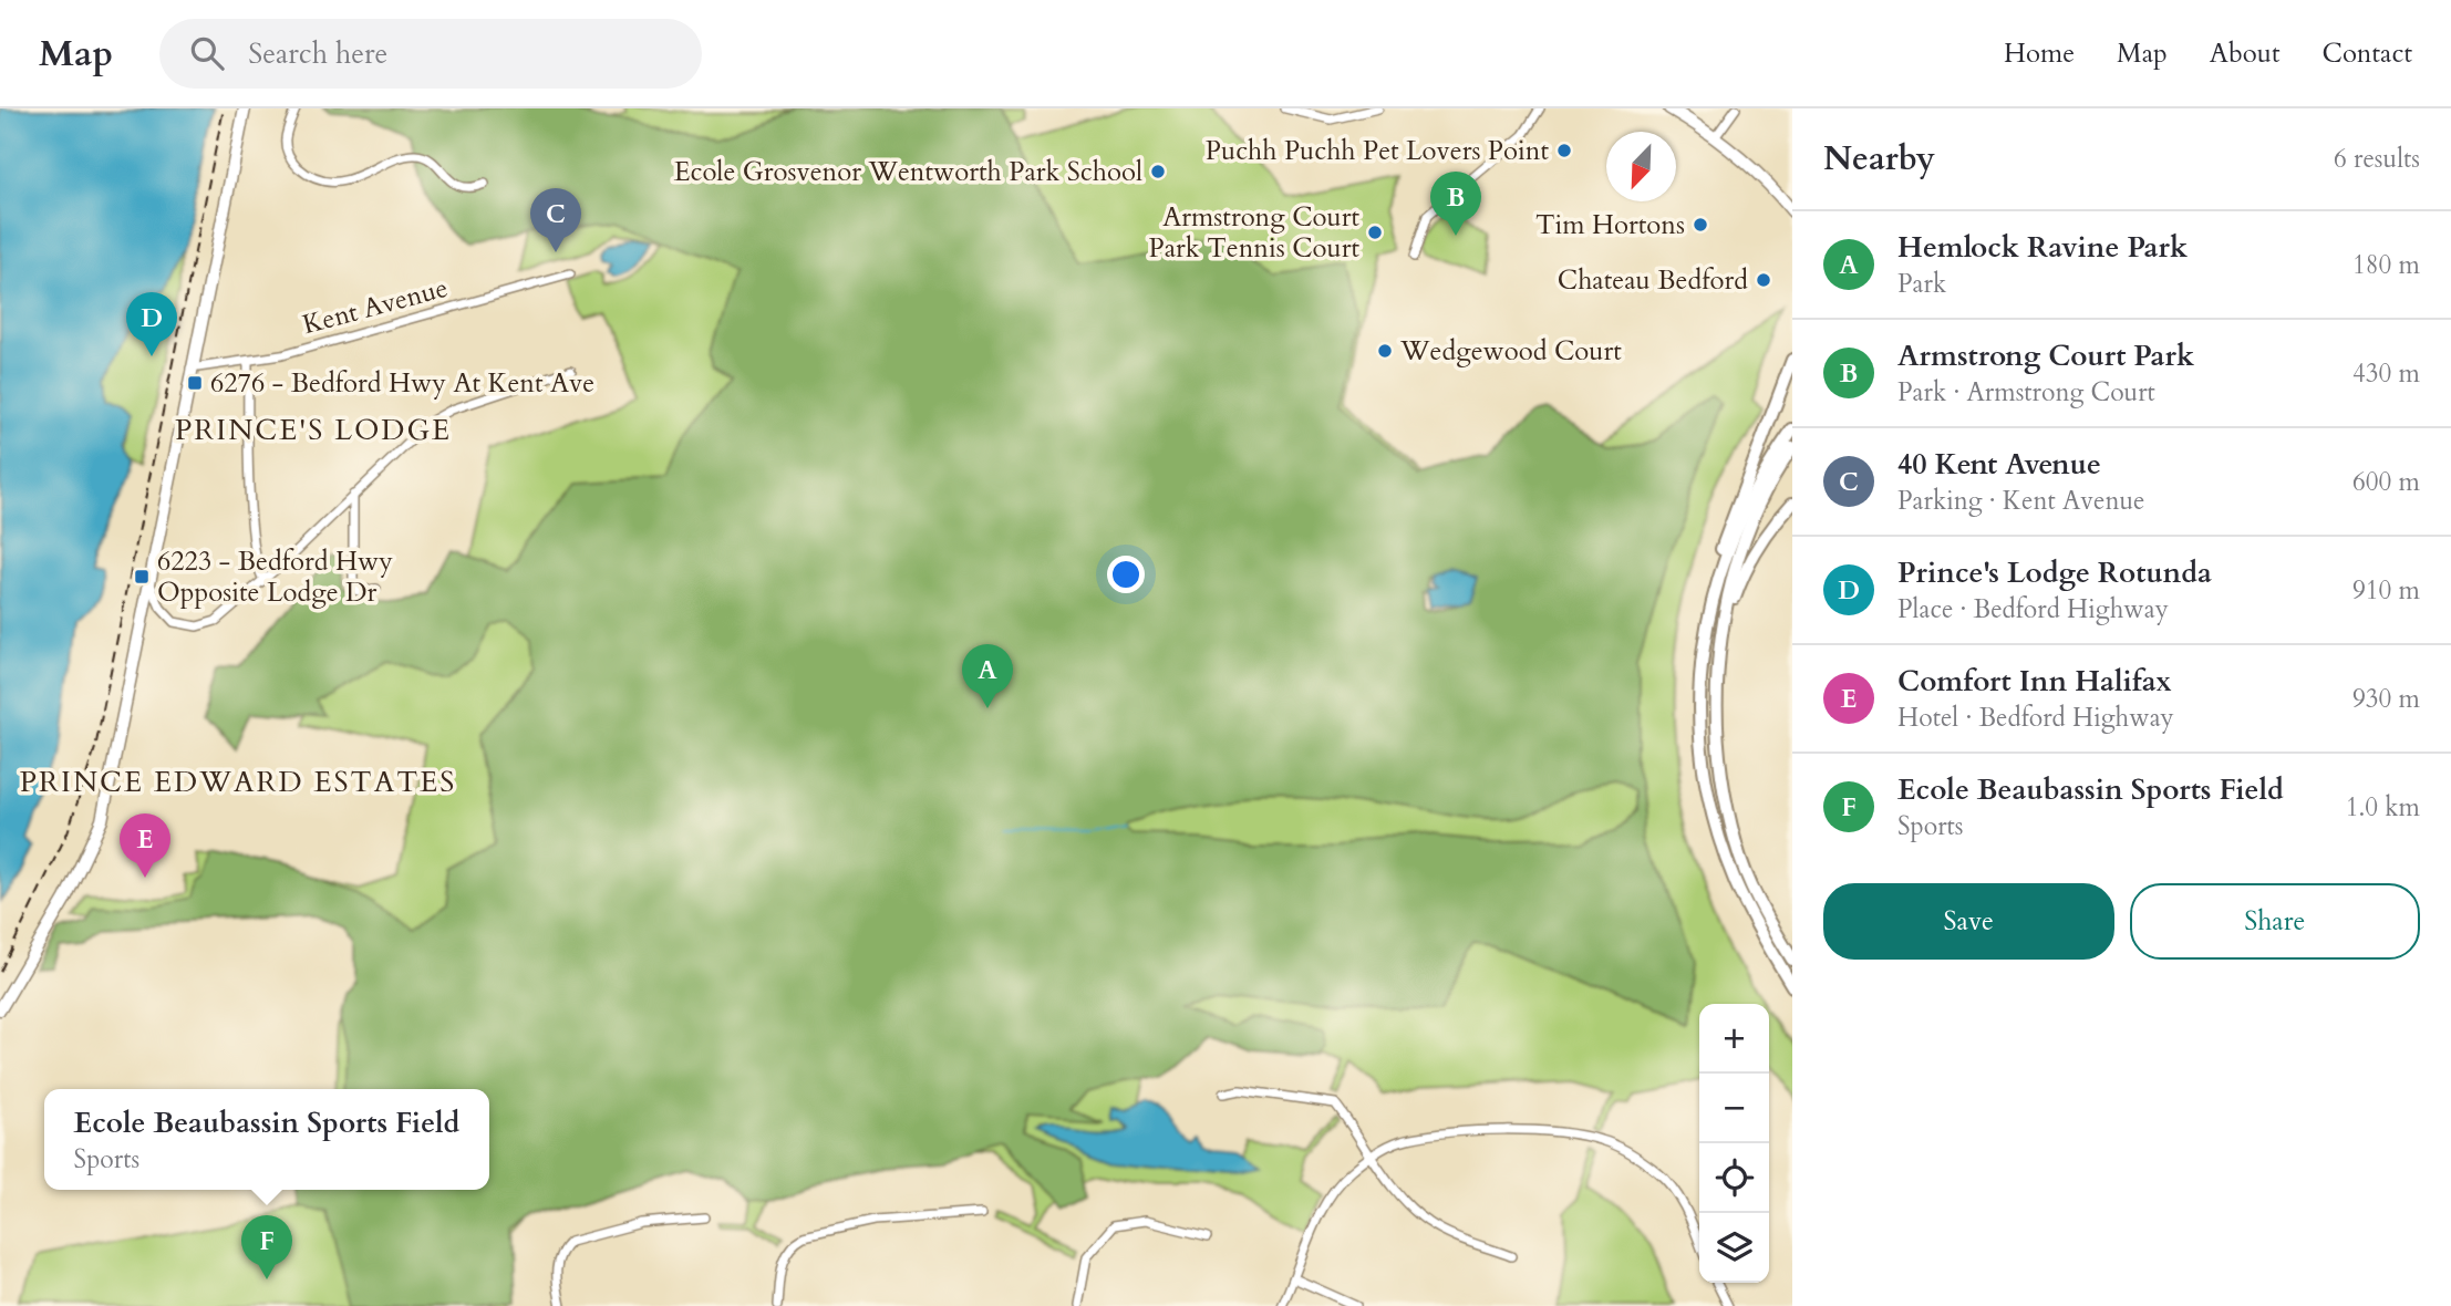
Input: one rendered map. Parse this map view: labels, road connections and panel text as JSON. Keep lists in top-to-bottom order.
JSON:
{
  "streets": {
    "street": ["Kent Avenue"]
  },
  "districts": ["PRINCE'S LODGE", "PRINCE EDWARD ESTATES"],
  "places": {
    "other": [
      "Puchh Puchh Pet Lovers Point",
      "Ecole Grosvenor Wentworth Park School",
      "Tim Hortons",
      "Armstrong Court Park Tennis Court",
      "Chateau Bedford",
      "Wedgewood Court"
    ],
    "transit": ["6276 - Bedford Hwy At Kent Ave", "6223 - Bedford Hwy Opposite Lodge Dr"]
  },
  "north": "bottom left",
  "page": {
    "header": "Map",
    "search": "Search here",
    "nav": [
      "Home",
      "Map",
      "About",
      "Contact"
    ],
    "heading": ["Nearby", "6 results"],
    "pins": [
      "B",
      "C",
      "D",
      "A",
      "E",
      "F"
    ],
    "list": [
      {
        "mark": "A",
        "name": "Hemlock Ravine Park",
        "note": "Park",
        "value": "180 m"
      },
      {
        "mark": "B",
        "name": "Armstrong Court Park",
        "note": "Park · Armstrong Court",
        "value": "430 m"
      },
      {
        "mark": "C",
        "name": "40 Kent Avenue",
        "note": "Parking · Kent Avenue",
        "value": "600 m"
      },
      {
        "mark": "D",
        "name": "Prince's Lodge Rotunda",
        "note": "Place · Bedford Highway",
        "value": "910 m"
      },
      {
        "mark": "E",
        "name": "Comfort Inn Halifax",
        "note": "Hotel · Bedford Highway",
        "value": "930 m"
      },
      {
        "mark": "F",
        "name": "Ecole Beaubassin Sports Field",
        "note": "Sports",
        "value": "1.0 km"
      }
    ],
    "buttons": ["Save", "Share"],
    "map_buttons": ["+", "−"],
    "popup": ["Ecole Beaubassin Sports Field", "Sports"]
  }
}
